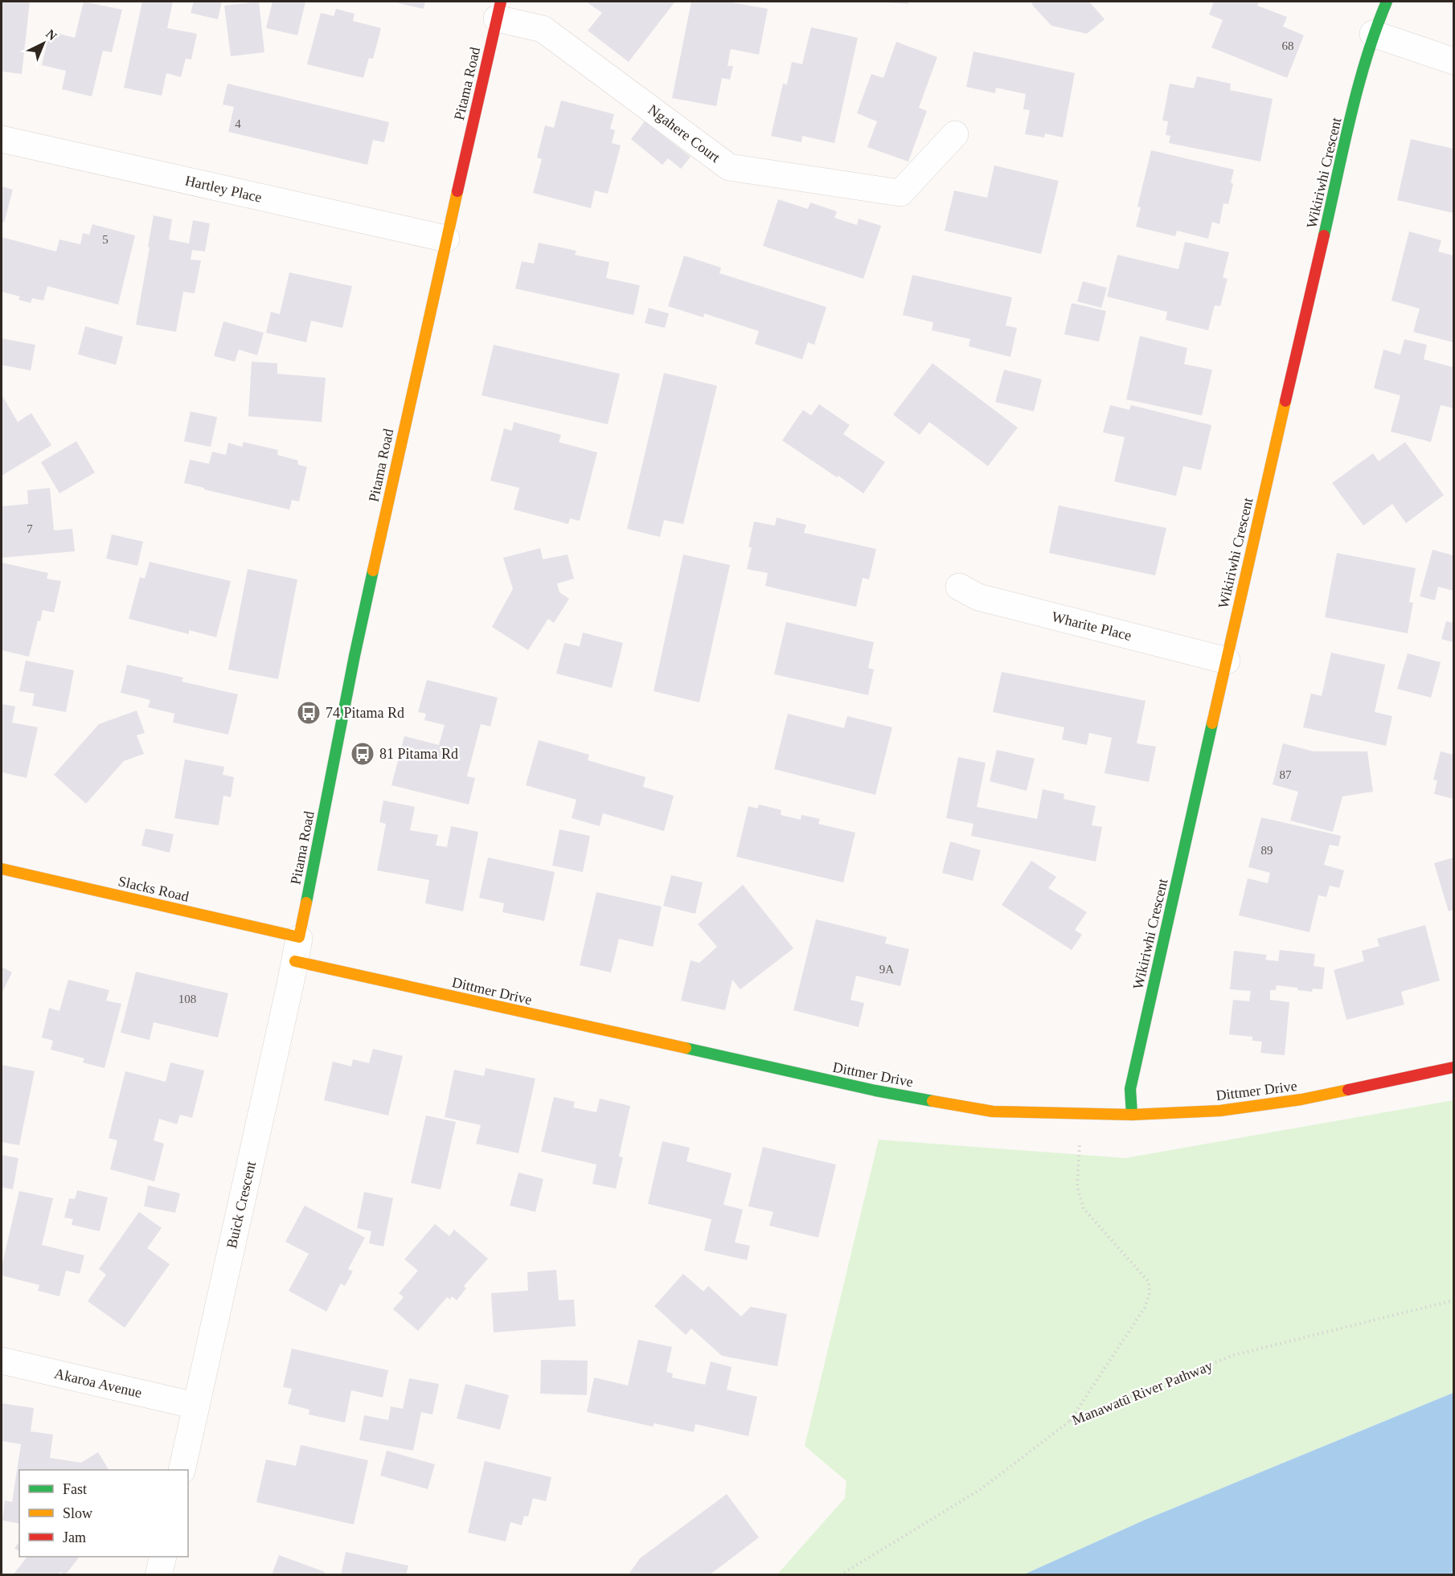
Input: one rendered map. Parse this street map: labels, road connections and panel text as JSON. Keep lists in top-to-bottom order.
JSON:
{
  "streets": {
    "street": [
      "Pitama Road",
      "Ngahere Court",
      "Wikiriwhi Crescent",
      "Hartley Place",
      "Wharite Place",
      "Slacks Road",
      "Dittmer Drive",
      "Buick Crescent",
      "Akaroa Avenue"
    ],
    "path": ["Manawatū River Pathway"]
  },
  "crossings": [
    ["Pitama Road", "Ngahere Court"],
    ["Pitama Road", "Hartley Place"],
    ["Pitama Road", "Slacks Road"],
    ["Pitama Road", "Dittmer Drive"],
    ["Pitama Road", "Buick Crescent"],
    ["Wikiriwhi Crescent", "Wharite Place"],
    ["Wikiriwhi Crescent", "Dittmer Drive"],
    ["Slacks Road", "Dittmer Drive"],
    ["Slacks Road", "Buick Crescent"],
    ["Dittmer Drive", "Buick Crescent"],
    ["Buick Crescent", "Akaroa Avenue"]
  ],
  "places": {
    "bus stop": ["74 Pitama Rd", "81 Pitama Rd"]
  },
  "house_numbers": [
    "68",
    "4",
    "5",
    "7",
    "87",
    "89",
    "9A",
    "108"
  ],
  "legend": ["Fast", "Slow", "Jam"],
  "north": "top right"
}
